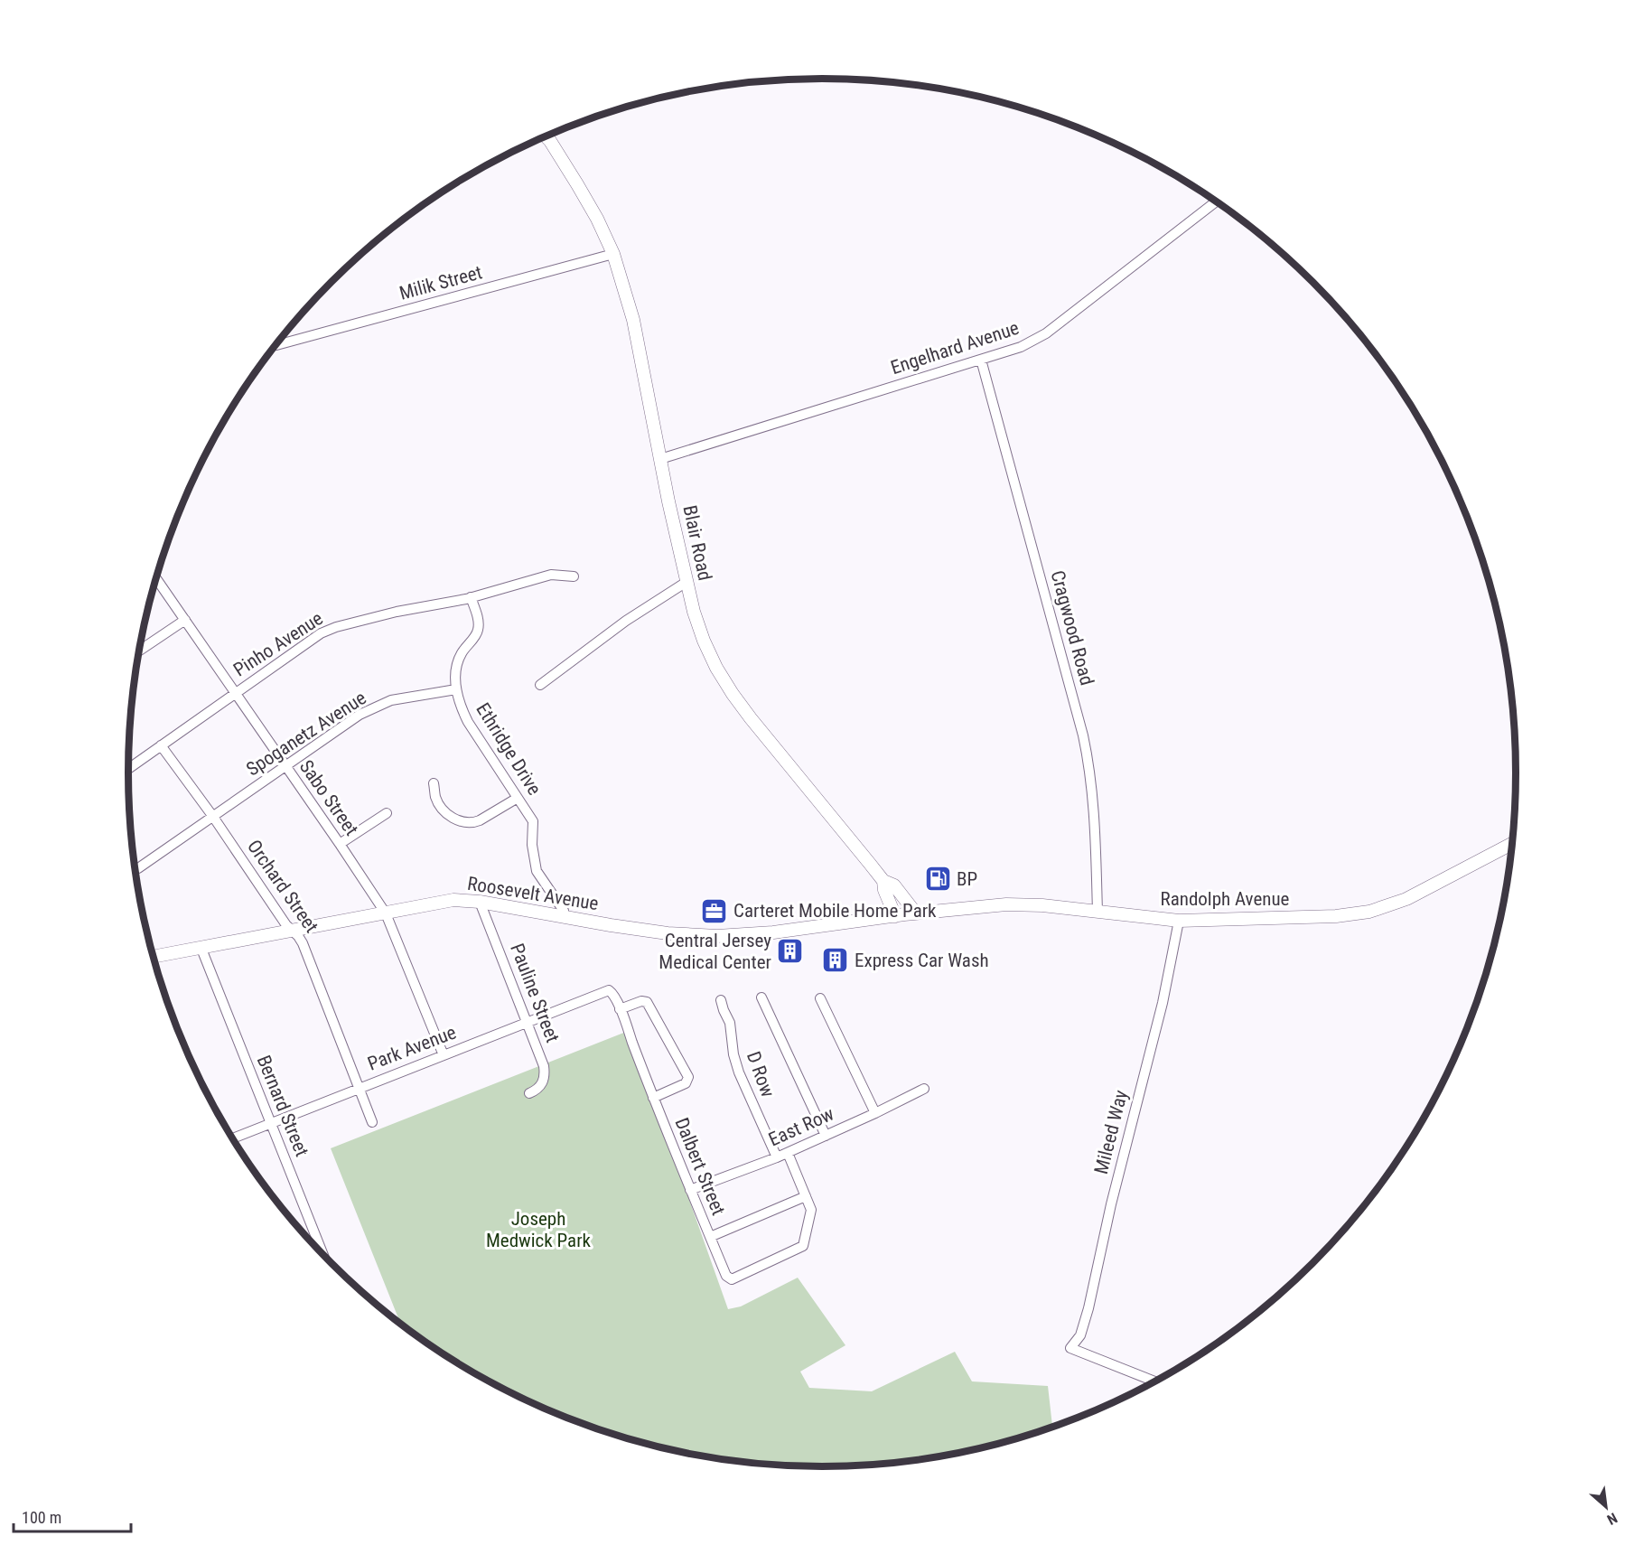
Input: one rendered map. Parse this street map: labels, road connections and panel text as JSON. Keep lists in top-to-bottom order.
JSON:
{
  "streets": {
    "main road": ["Blair Road", "Roosevelt Avenue", "Randolph Avenue"],
    "street": [
      "Milik Street",
      "Engelhard Avenue",
      "Cragwood Road",
      "Pinho Avenue",
      "Spoganetz Avenue",
      "Ethridge Drive",
      "Sabo Street",
      "Orchard Street",
      "Pauline Street",
      "Park Avenue",
      "D Row",
      "Bernard Street",
      "East Row",
      "Mileed Way",
      "Dalbert Street"
    ]
  },
  "crossings": [
    ["Milik Street", "Blair Road"],
    ["Engelhard Avenue", "Blair Road"],
    ["Engelhard Avenue", "Cragwood Road"],
    ["Blair Road", "Roosevelt Avenue"],
    ["Blair Road", "Randolph Avenue"],
    ["Cragwood Road", "Randolph Avenue"],
    ["Pinho Avenue", "Ethridge Drive"],
    ["Pinho Avenue", "Sabo Street"],
    ["Pinho Avenue", "Orchard Street"],
    ["Spoganetz Avenue", "Ethridge Drive"],
    ["Spoganetz Avenue", "Sabo Street"],
    ["Spoganetz Avenue", "Orchard Street"],
    ["Ethridge Drive", "Roosevelt Avenue"],
    ["Sabo Street", "Roosevelt Avenue"],
    ["Sabo Street", "Park Avenue"],
    ["Orchard Street", "Roosevelt Avenue"],
    ["Orchard Street", "Park Avenue"],
    ["Roosevelt Avenue", "Randolph Avenue"],
    ["Roosevelt Avenue", "Pauline Street"],
    ["Roosevelt Avenue", "Bernard Street"],
    ["Randolph Avenue", "Mileed Way"],
    ["Pauline Street", "Park Avenue"],
    ["Park Avenue", "Bernard Street"],
    ["Park Avenue", "Dalbert Street"],
    ["D Row", "East Row"],
    ["East Row", "Dalbert Street"]
  ],
  "parks": ["Joseph Medwick Park"],
  "places": {
    "fuel station": ["BP"],
    "office": ["Carteret Mobile Home Park"],
    "building": ["Central Jersey Medical Center", "Express Car Wash"]
  },
  "scale_bar": "100 m",
  "north": "bottom right"
}
